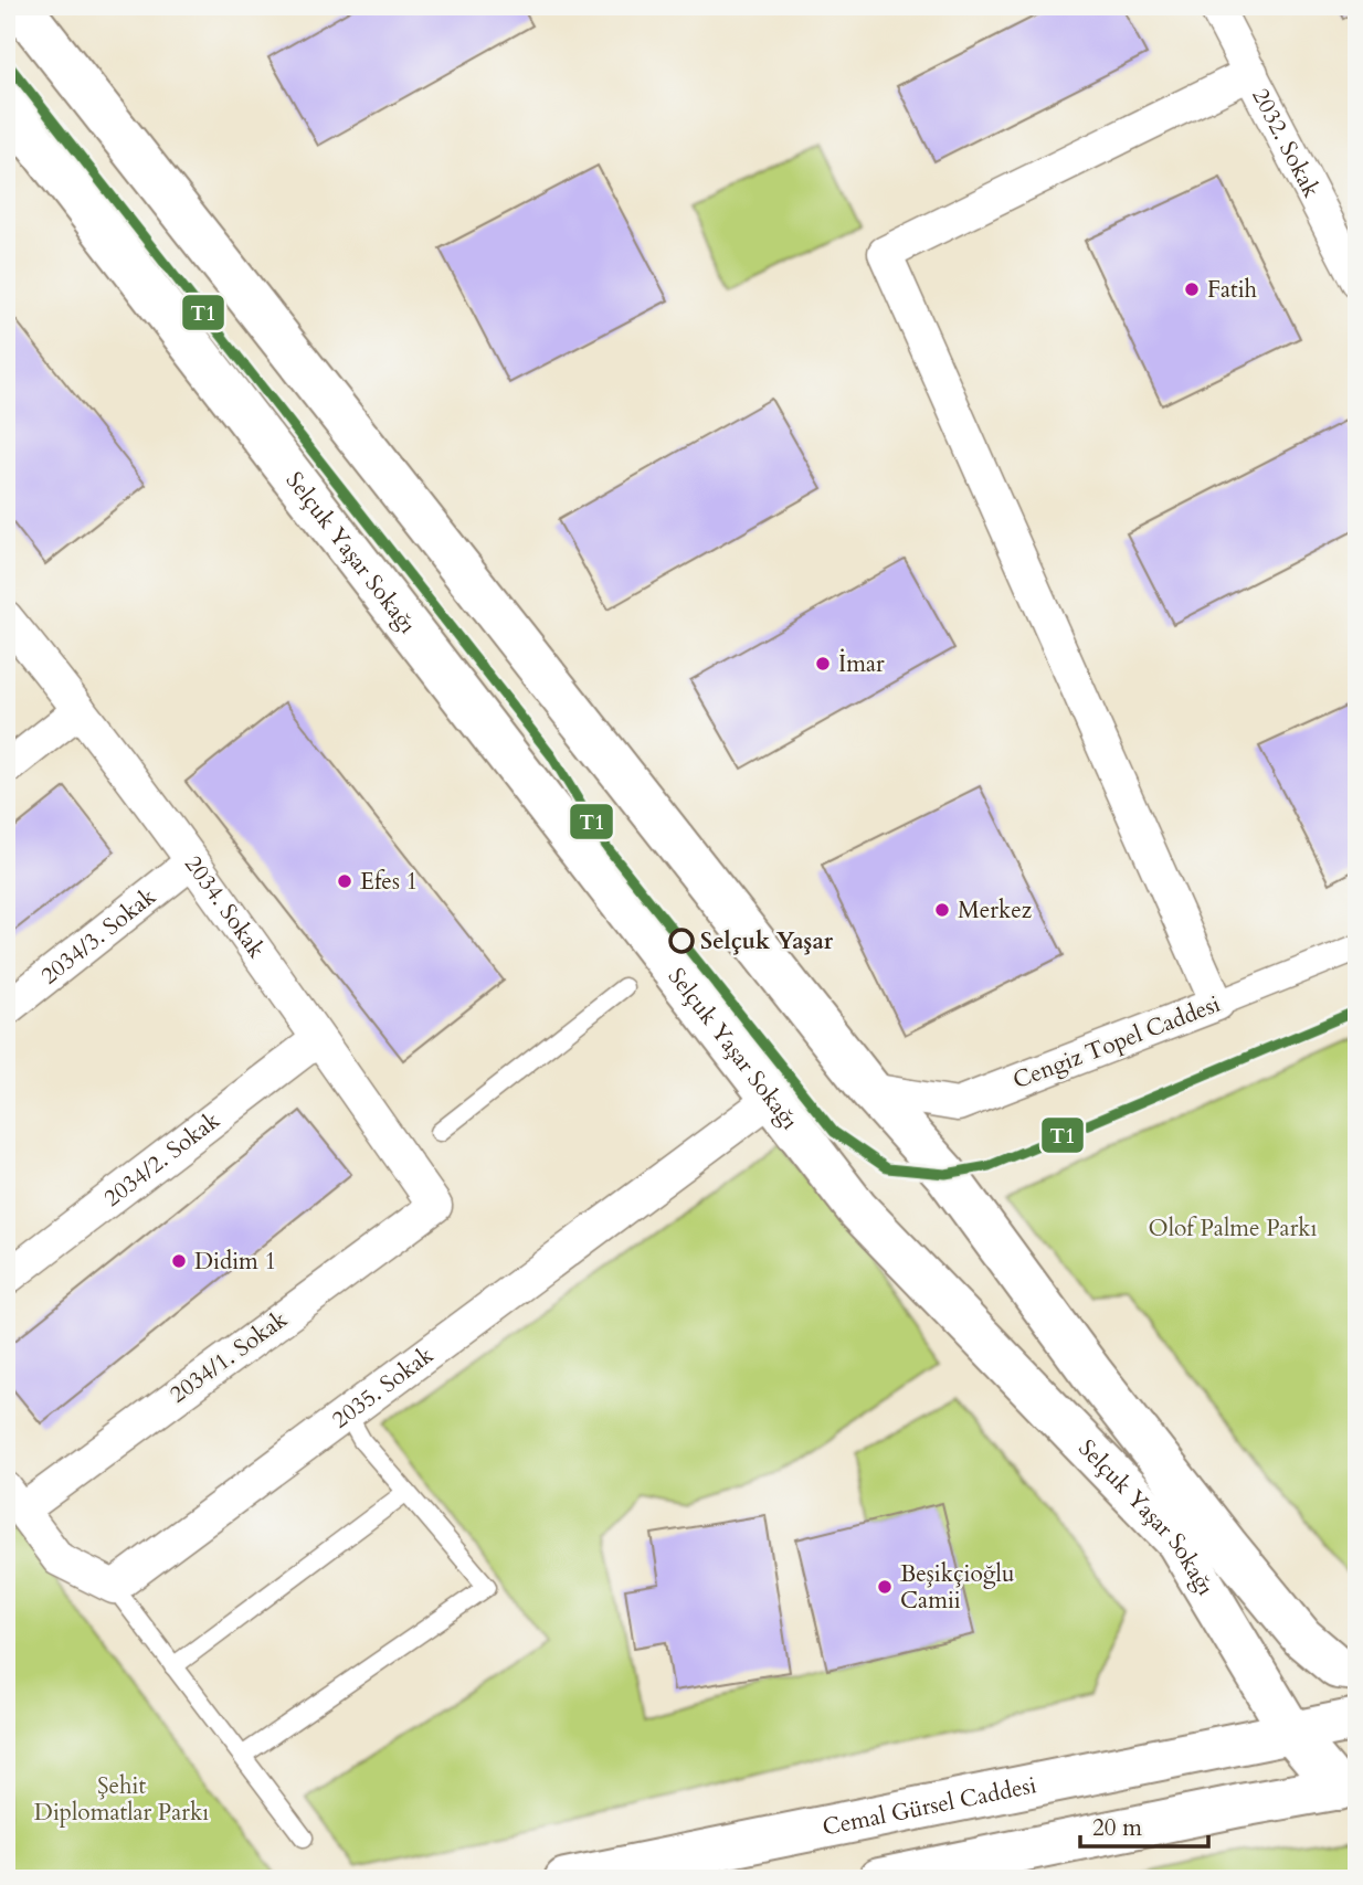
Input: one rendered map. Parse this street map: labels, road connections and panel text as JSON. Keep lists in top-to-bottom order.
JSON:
{
  "streets": {
    "main road": ["Selçuk Yaşar Sokağı", "Cemal Gürsel Caddesi"],
    "street": [
      "2032. Sokak",
      "2034. Sokak",
      "2034/3. Sokak",
      "Cengiz Topel Caddesi",
      "2034/2. Sokak",
      "2034/1. Sokak",
      "2035. Sokak"
    ]
  },
  "crossings": [
    ["Selçuk Yaşar Sokağı", "2035. Sokak"],
    ["Selçuk Yaşar Sokağı", "Cemal Gürsel Caddesi"],
    ["2034. Sokak", "2034/3. Sokak"],
    ["2034. Sokak", "2034/2. Sokak"],
    ["2034. Sokak", "2034/1. Sokak"]
  ],
  "parks": ["Olof Palme Parkı", "Şehit Diplomatlar Parkı"],
  "places": [
    "Fatih",
    "İmar",
    "Efes 1",
    "Merkez",
    "Selçuk Yaşar",
    "Didim 1",
    "Beşikçioğlu Camii"
  ],
  "lines": ["transit line T1"],
  "scale_bar": "20 m"
}
